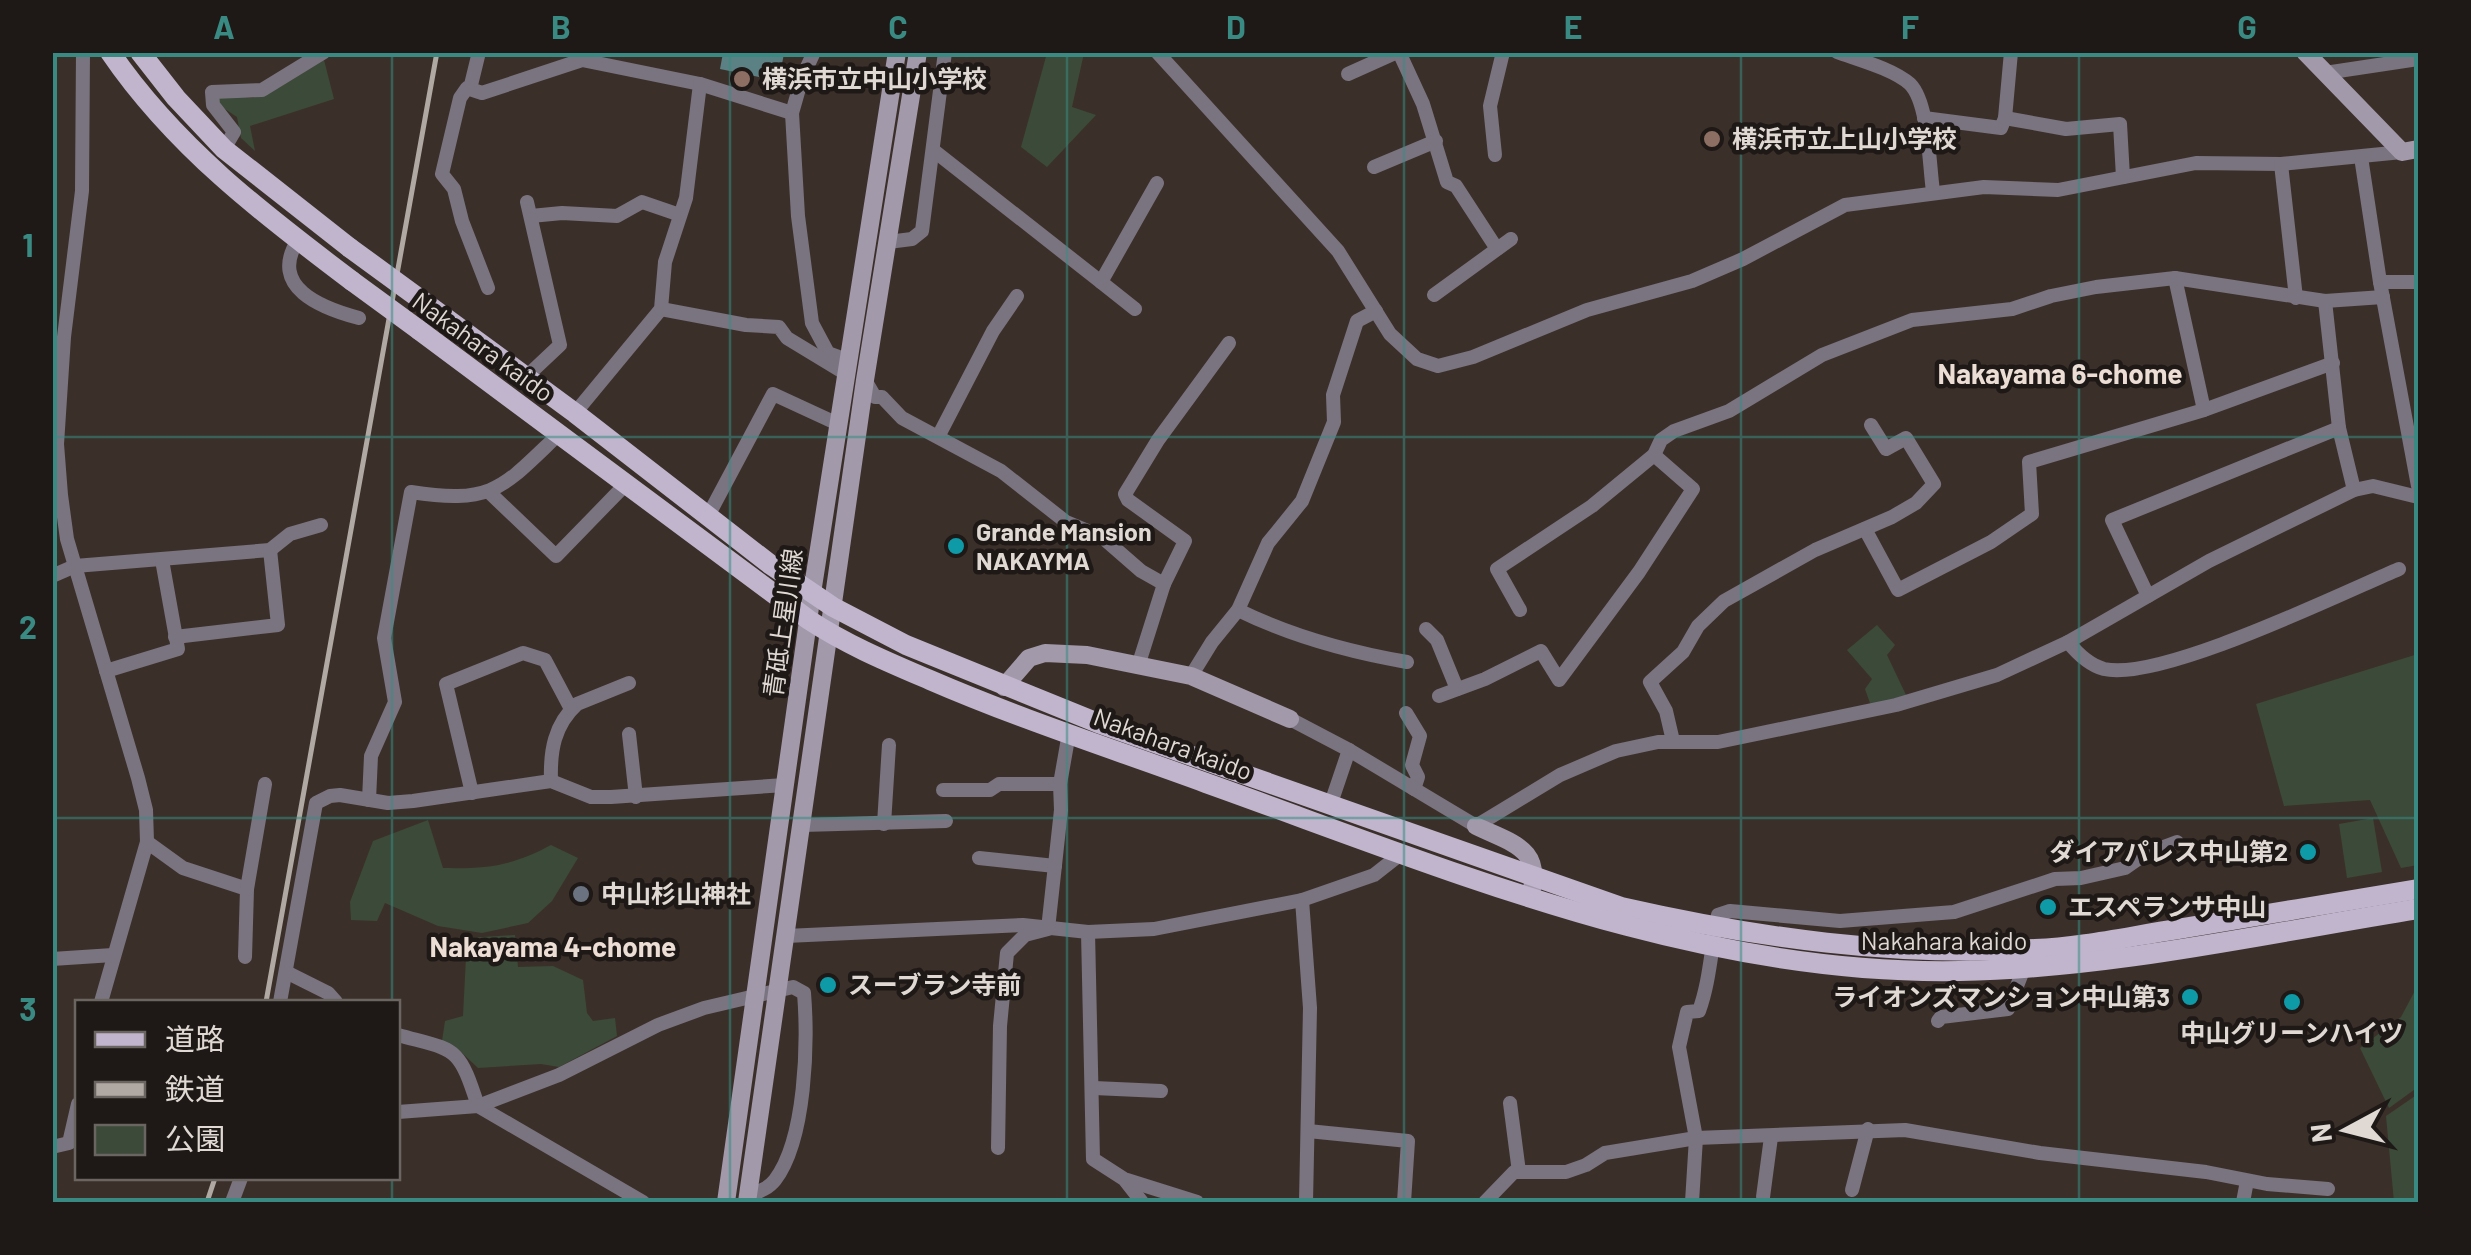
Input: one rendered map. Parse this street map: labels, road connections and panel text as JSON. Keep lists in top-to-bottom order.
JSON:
{
  "streets": {
    "main road": ["Nakahara kaido", "青砥上星川線"]
  },
  "crossings": [
    ["Nakahara kaido", "青砥上星川線"]
  ],
  "districts": ["Nakayama 6-chome", "Nakayama 4-chome"],
  "places": [
    "横浜市立中山小学校",
    "横浜市立上山小学校",
    "Grande Mansion NAKAYMA",
    "ダイアパレス中山第2",
    "中山杉山神社",
    "エスペランサ中山",
    "スーブラン寺前",
    "ライオンズマンション中山第3",
    "中山グリーンハイツ"
  ],
  "legend": ["道路", "鉄道", "公園"],
  "north": "left",
  "grid": {
    "columns": [
      "A",
      "B",
      "C",
      "D",
      "E",
      "F",
      "G"
    ],
    "rows": ["1", "2", "3"]
  }
}
